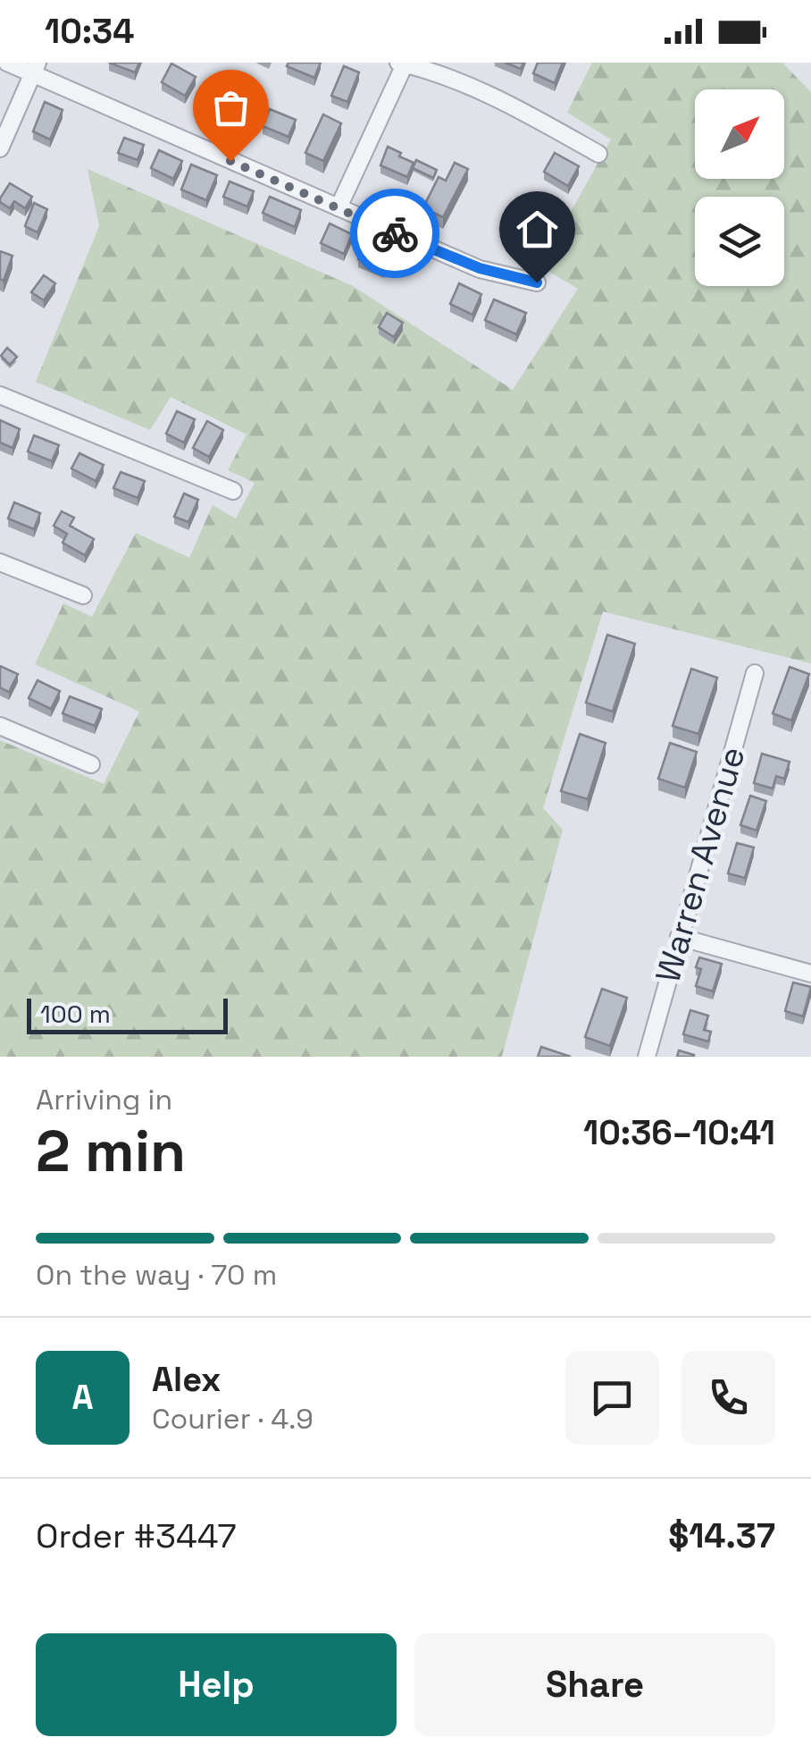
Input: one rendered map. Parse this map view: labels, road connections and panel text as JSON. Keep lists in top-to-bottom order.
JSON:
{
  "streets": {
    "street": ["Warren Avenue"]
  },
  "scale_bar": "100 m",
  "north": "top right",
  "page": {
    "status": "10:34",
    "scale": "100 m",
    "heading": ["2 min", "Arriving in", "10:36–10:41"],
    "panel": [
      "Alex",
      "Courier · 4.9",
      "Order #3447",
      "$14.37"
    ],
    "bar": "On the way · 70 m",
    "round": "A",
    "buttons": ["Help", "Share"]
  }
}
